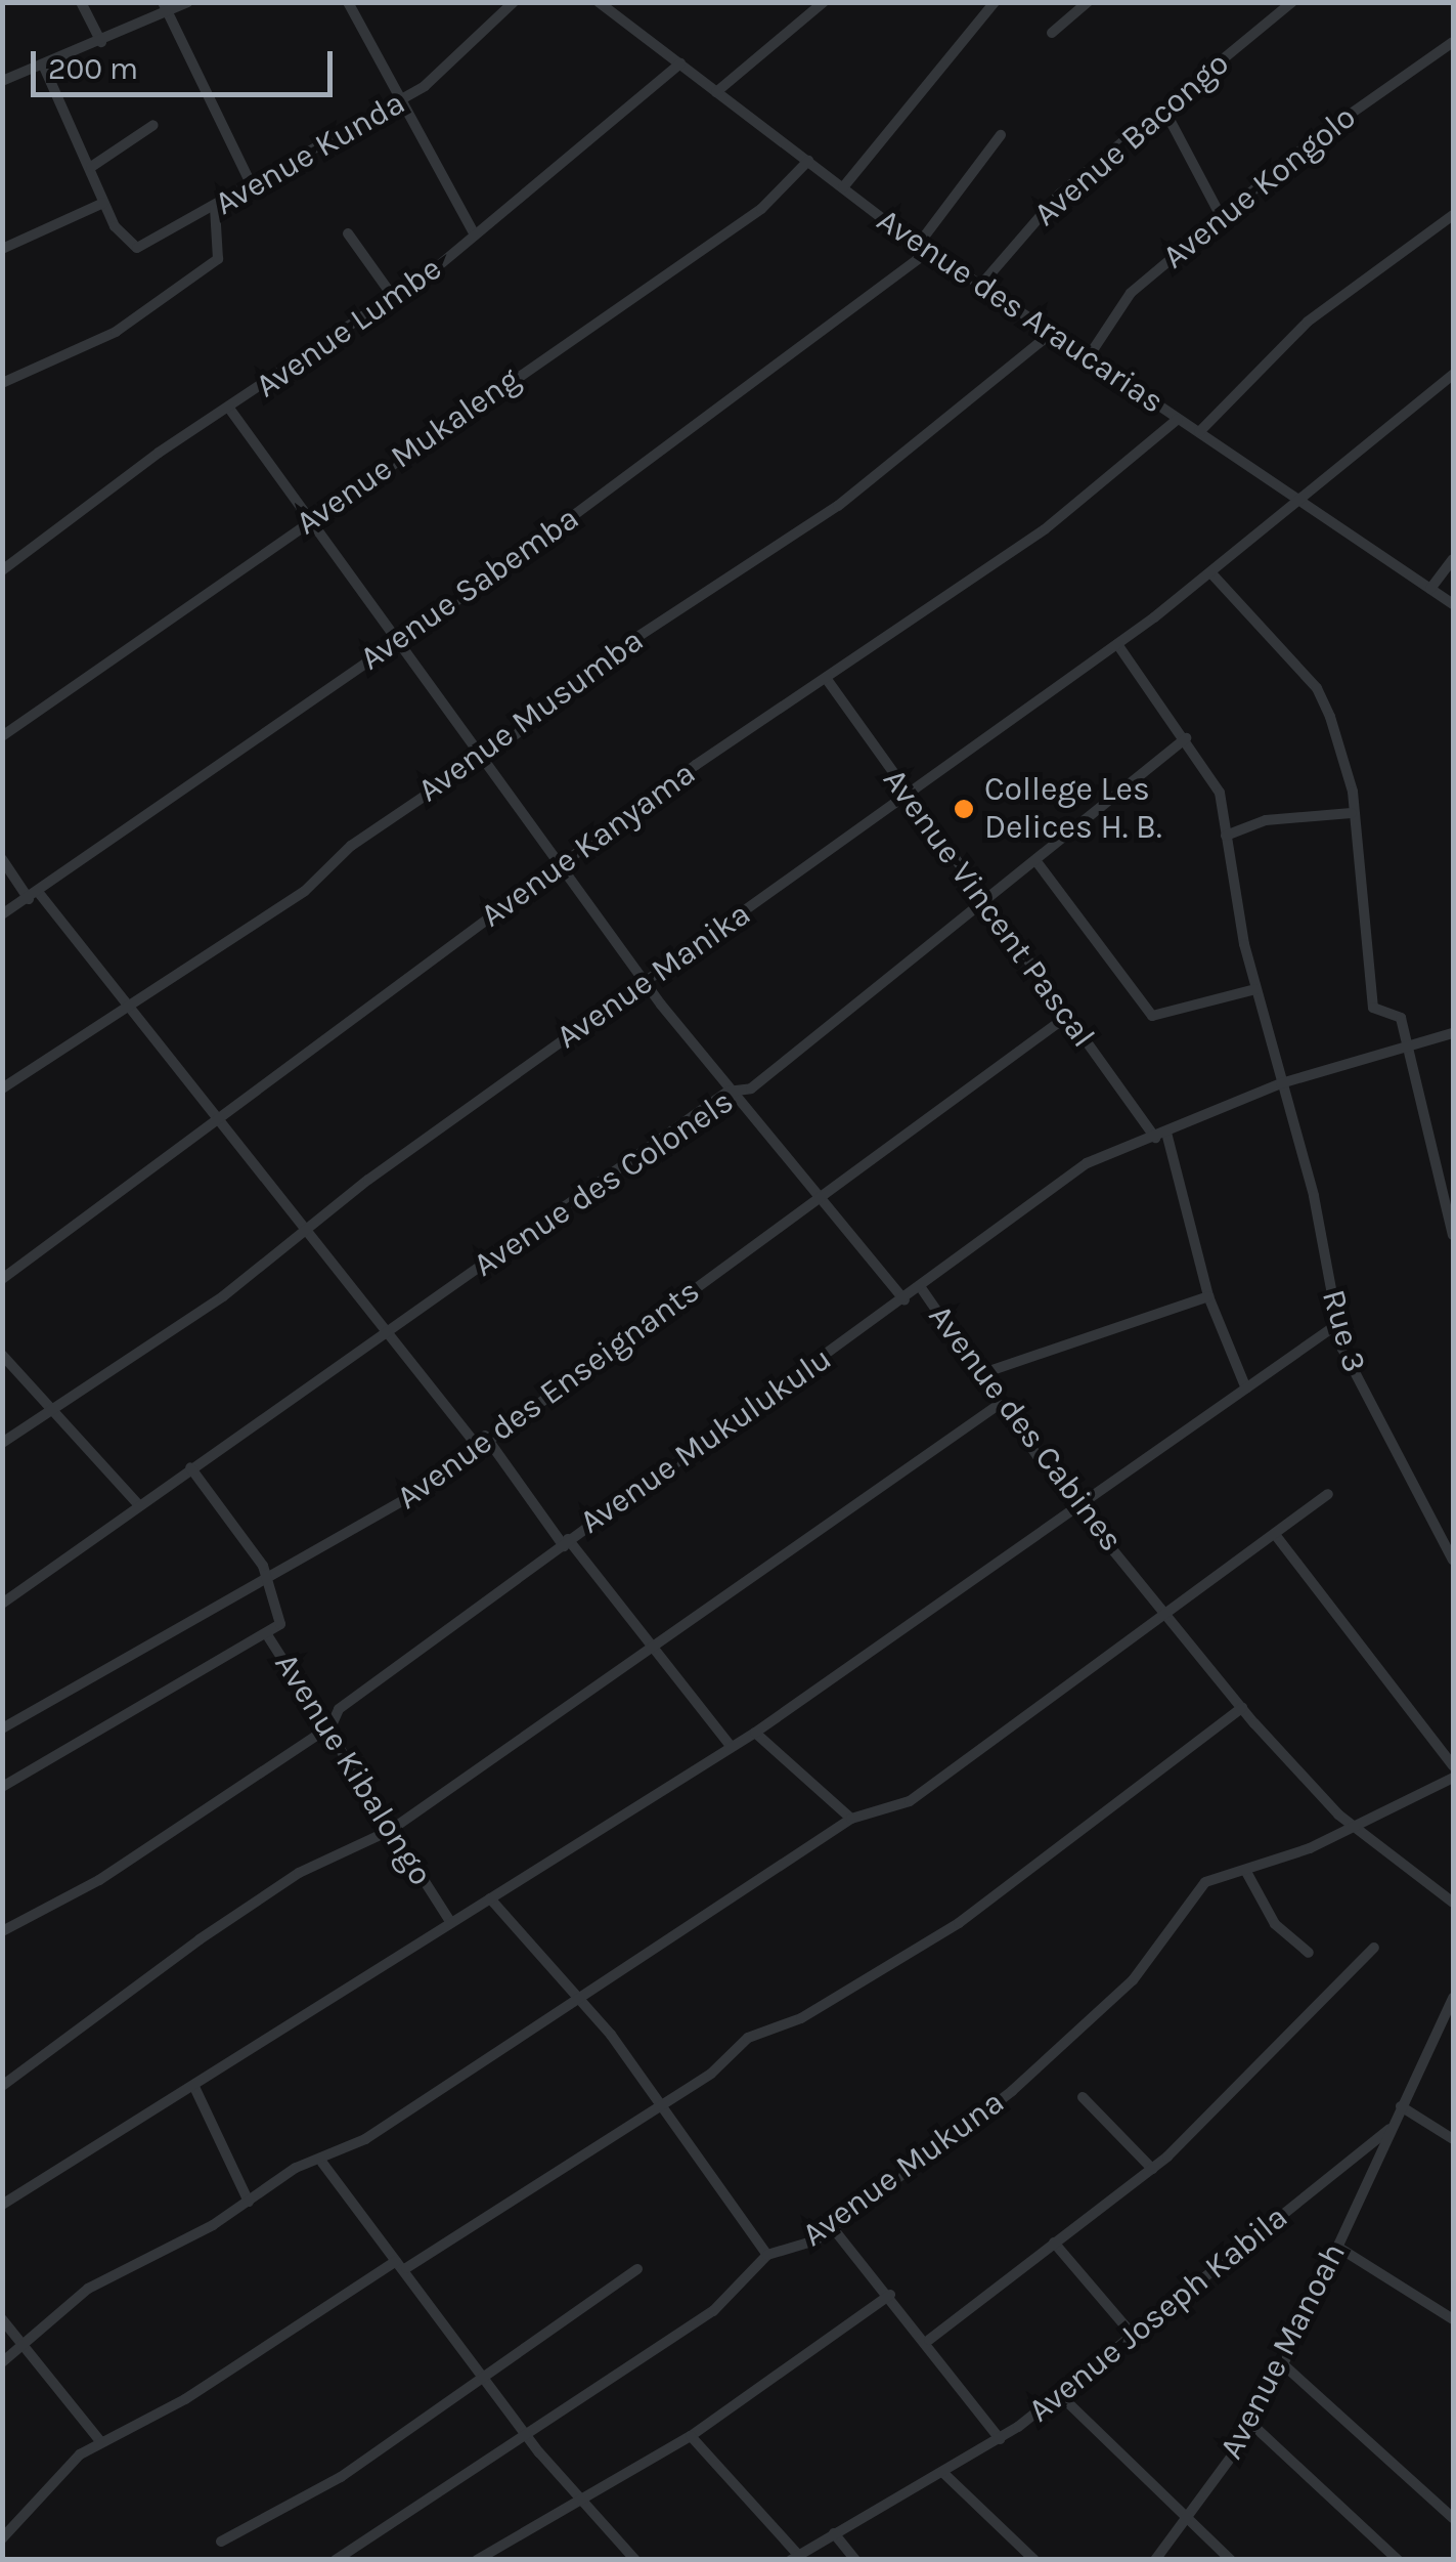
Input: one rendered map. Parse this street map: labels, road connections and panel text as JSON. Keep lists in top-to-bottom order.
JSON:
{
  "streets": {
    "street": [
      "Avenue Bacongo",
      "Avenue Kunda",
      "Avenue Kongolo",
      "Avenue des Araucarias",
      "Avenue Lumbe",
      "Avenue Mukaleng",
      "Avenue Sabemba",
      "Avenue Musumba",
      "Avenue Kanyama",
      "Avenue Vincent Pascal",
      "Avenue Manika",
      "Avenue des Colonels",
      "Rue 3",
      "Avenue des Enseignants",
      "Avenue des Cabines",
      "Avenue Mukulukulu",
      "Avenue Kibalongo",
      "Avenue Mukuna",
      "Avenue Joseph Kabila",
      "Avenue Manoah"
    ]
  },
  "crossings": [
    ["Avenue Bacongo", "Avenue des Araucarias"],
    ["Avenue Kongolo", "Avenue des Araucarias"],
    ["Avenue des Araucarias", "Avenue Lumbe"],
    ["Avenue des Araucarias", "Avenue Mukaleng"],
    ["Avenue des Araucarias", "Avenue Sabemba"],
    ["Avenue des Araucarias", "Avenue Musumba"],
    ["Avenue des Araucarias", "Avenue Kanyama"],
    ["Avenue des Araucarias", "Avenue Manika"],
    ["Avenue Lumbe", "Avenue des Cabines"],
    ["Avenue Mukaleng", "Avenue des Cabines"],
    ["Avenue Sabemba", "Avenue des Cabines"],
    ["Avenue Musumba", "Avenue des Cabines"],
    ["Avenue Kanyama", "Avenue Vincent Pascal"],
    ["Avenue Kanyama", "Avenue des Cabines"],
    ["Avenue Vincent Pascal", "Avenue Manika"],
    ["Avenue Vincent Pascal", "Avenue des Colonels"],
    ["Avenue Vincent Pascal", "Avenue des Enseignants"],
    ["Avenue Vincent Pascal", "Avenue Mukulukulu"],
    ["Avenue Manika", "Rue 3"],
    ["Avenue Manika", "Avenue des Cabines"],
    ["Avenue des Colonels", "Rue 3"],
    ["Avenue des Colonels", "Avenue des Cabines"],
    ["Avenue des Colonels", "Avenue Kibalongo"],
    ["Rue 3", "Avenue Mukulukulu"],
    ["Avenue des Enseignants", "Avenue des Cabines"],
    ["Avenue des Enseignants", "Avenue Kibalongo"],
    ["Avenue des Cabines", "Avenue Mukulukulu"],
    ["Avenue des Cabines", "Avenue Mukuna"],
    ["Avenue Mukulukulu", "Avenue Kibalongo"],
    ["Avenue Joseph Kabila", "Avenue Manoah"]
  ],
  "places": ["College Les Delices H. B."],
  "scale_bar": "200 m"
}
